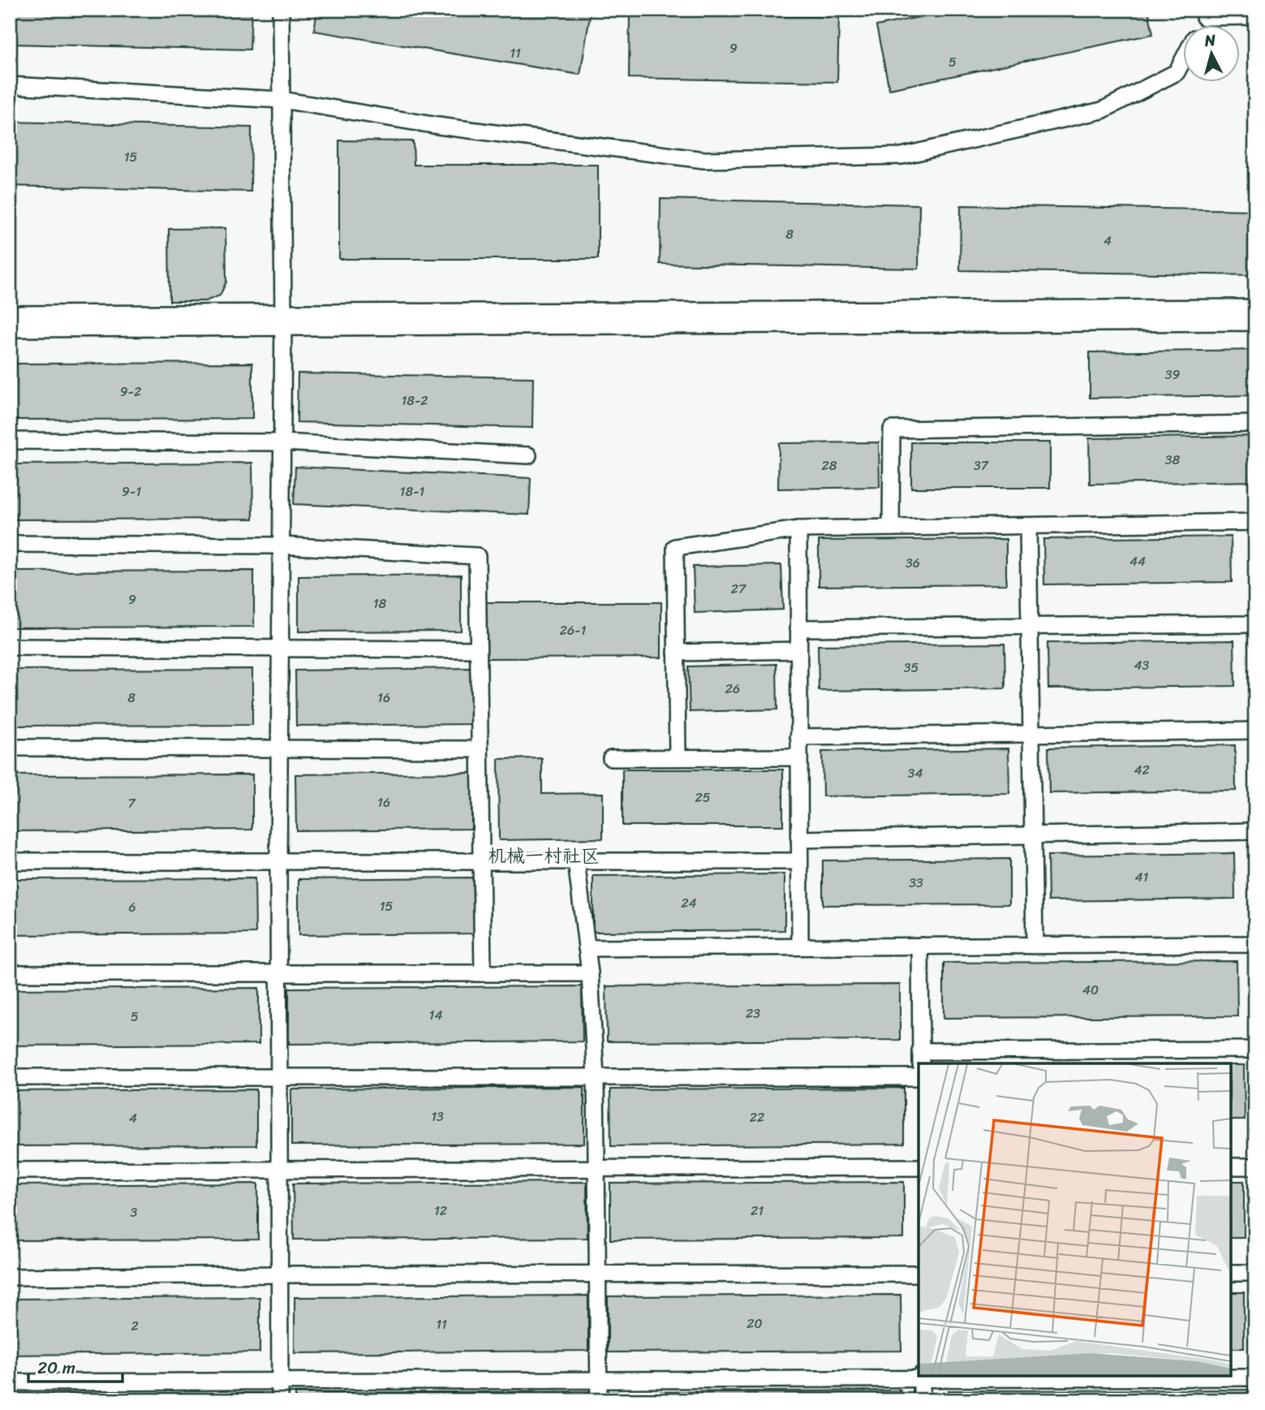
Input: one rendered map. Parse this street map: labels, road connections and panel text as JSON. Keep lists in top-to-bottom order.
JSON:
{
  "districts": ["机械一村社区"],
  "house_numbers": [
    "9",
    "11",
    "5",
    "15",
    "8",
    "4",
    "39",
    "9-2",
    "18-2",
    "38",
    "28",
    "37",
    "9-1",
    "18-1",
    "44",
    "36",
    "27",
    "9",
    "18",
    "26-1",
    "43",
    "35",
    "26",
    "8",
    "16",
    "42",
    "34",
    "25",
    "16",
    "7",
    "41",
    "33",
    "24",
    "15",
    "6",
    "40",
    "23",
    "14",
    "5",
    "13",
    "22",
    "4",
    "12",
    "21",
    "3",
    "20",
    "11",
    "2"
  ],
  "scale_bar": "20 m",
  "north": "top"
}
